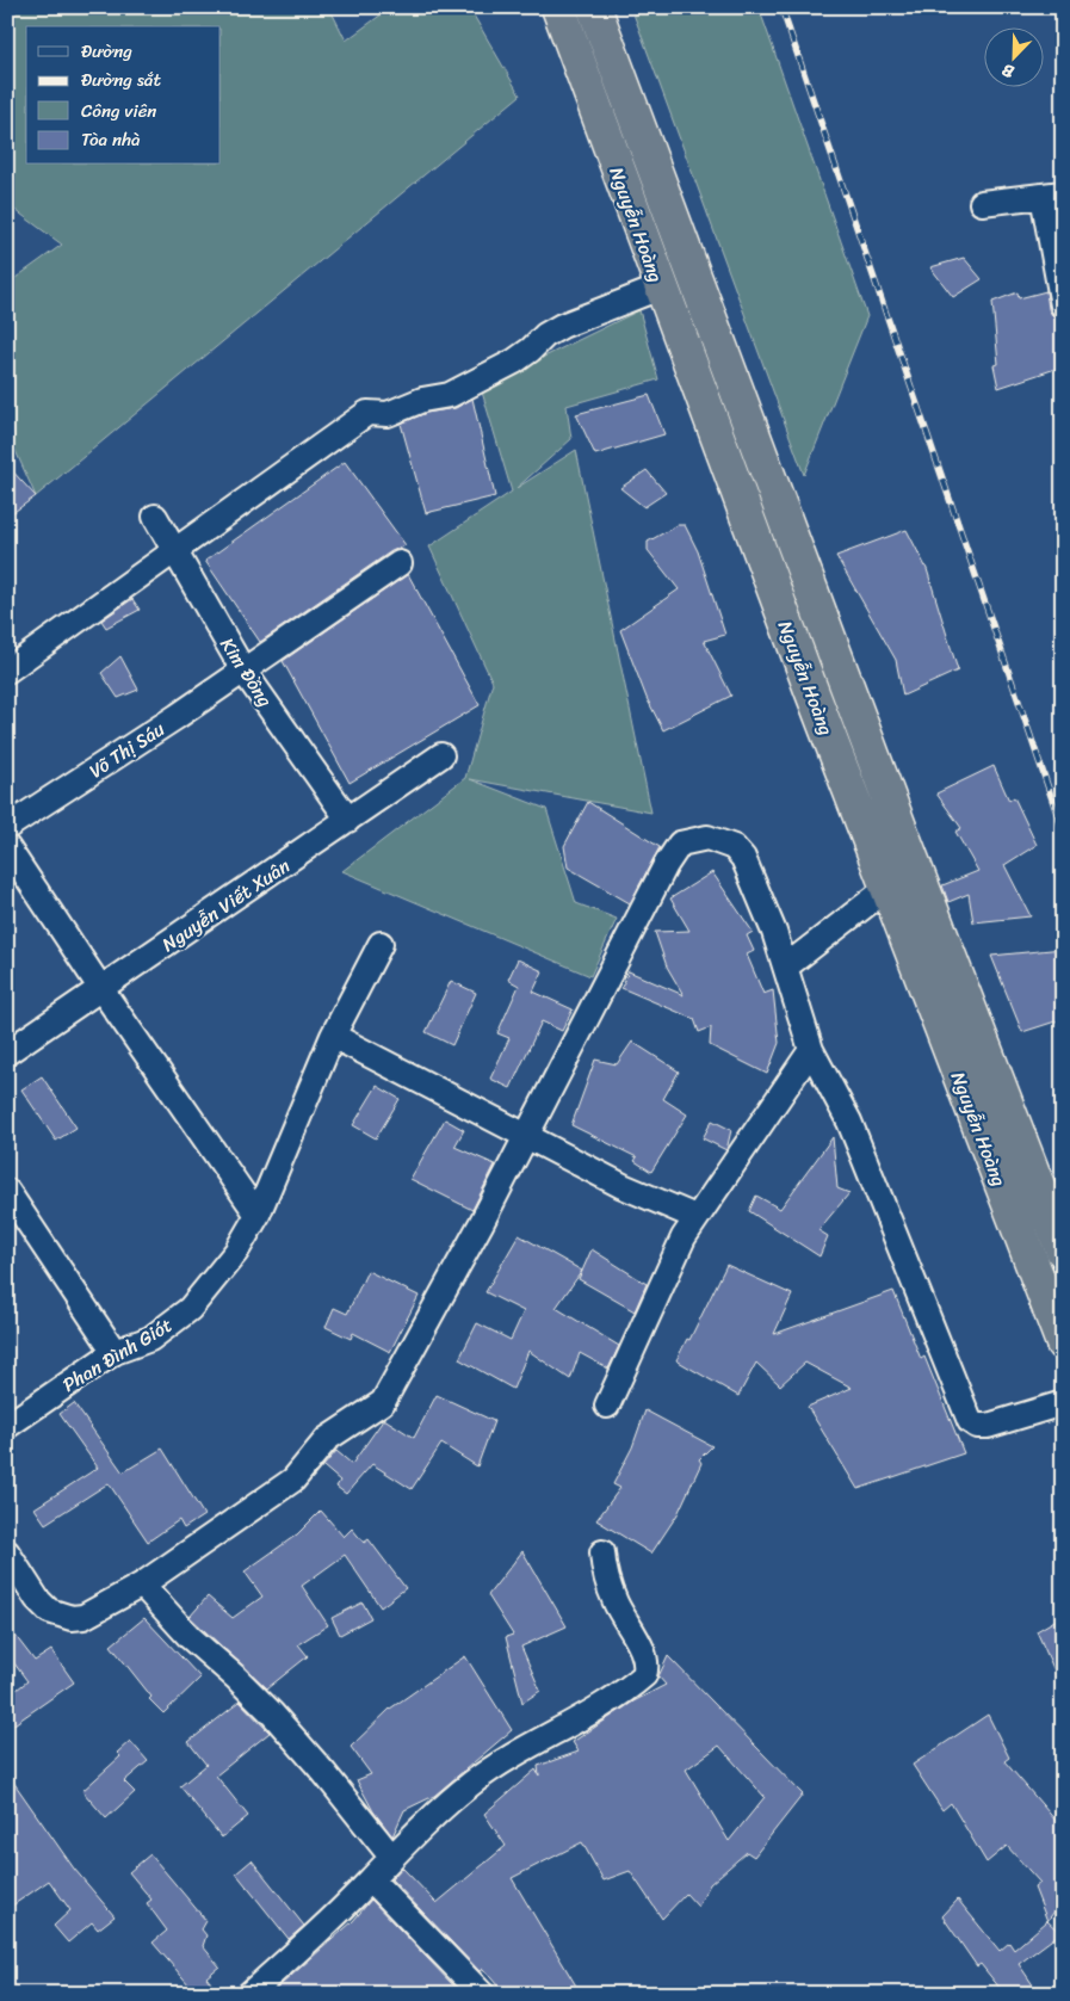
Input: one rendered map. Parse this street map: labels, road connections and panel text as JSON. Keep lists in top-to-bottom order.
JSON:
{
  "streets": {
    "highway": ["Nguyễn Hoàng"],
    "street": [
      "Kim Đồng",
      "Võ Thị Sáu",
      "Nguyễn Viết Xuân",
      "Phan Đình Giót"
    ]
  },
  "crossings": [
    ["Kim Đồng", "Võ Thị Sáu"],
    ["Kim Đồng", "Nguyễn Viết Xuân"]
  ],
  "legend": [
    "Đường",
    "Đường sắt",
    "Công viên",
    "Tòa nhà"
  ],
  "north": "bottom left"
}
